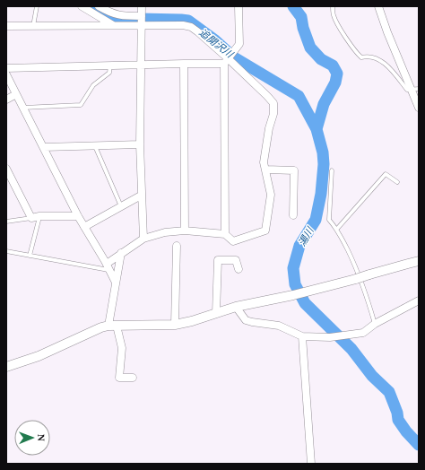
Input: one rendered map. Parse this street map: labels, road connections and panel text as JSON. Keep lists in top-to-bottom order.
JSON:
{
  "water": ["追開沢川", "湯川"],
  "north": "right"
}
